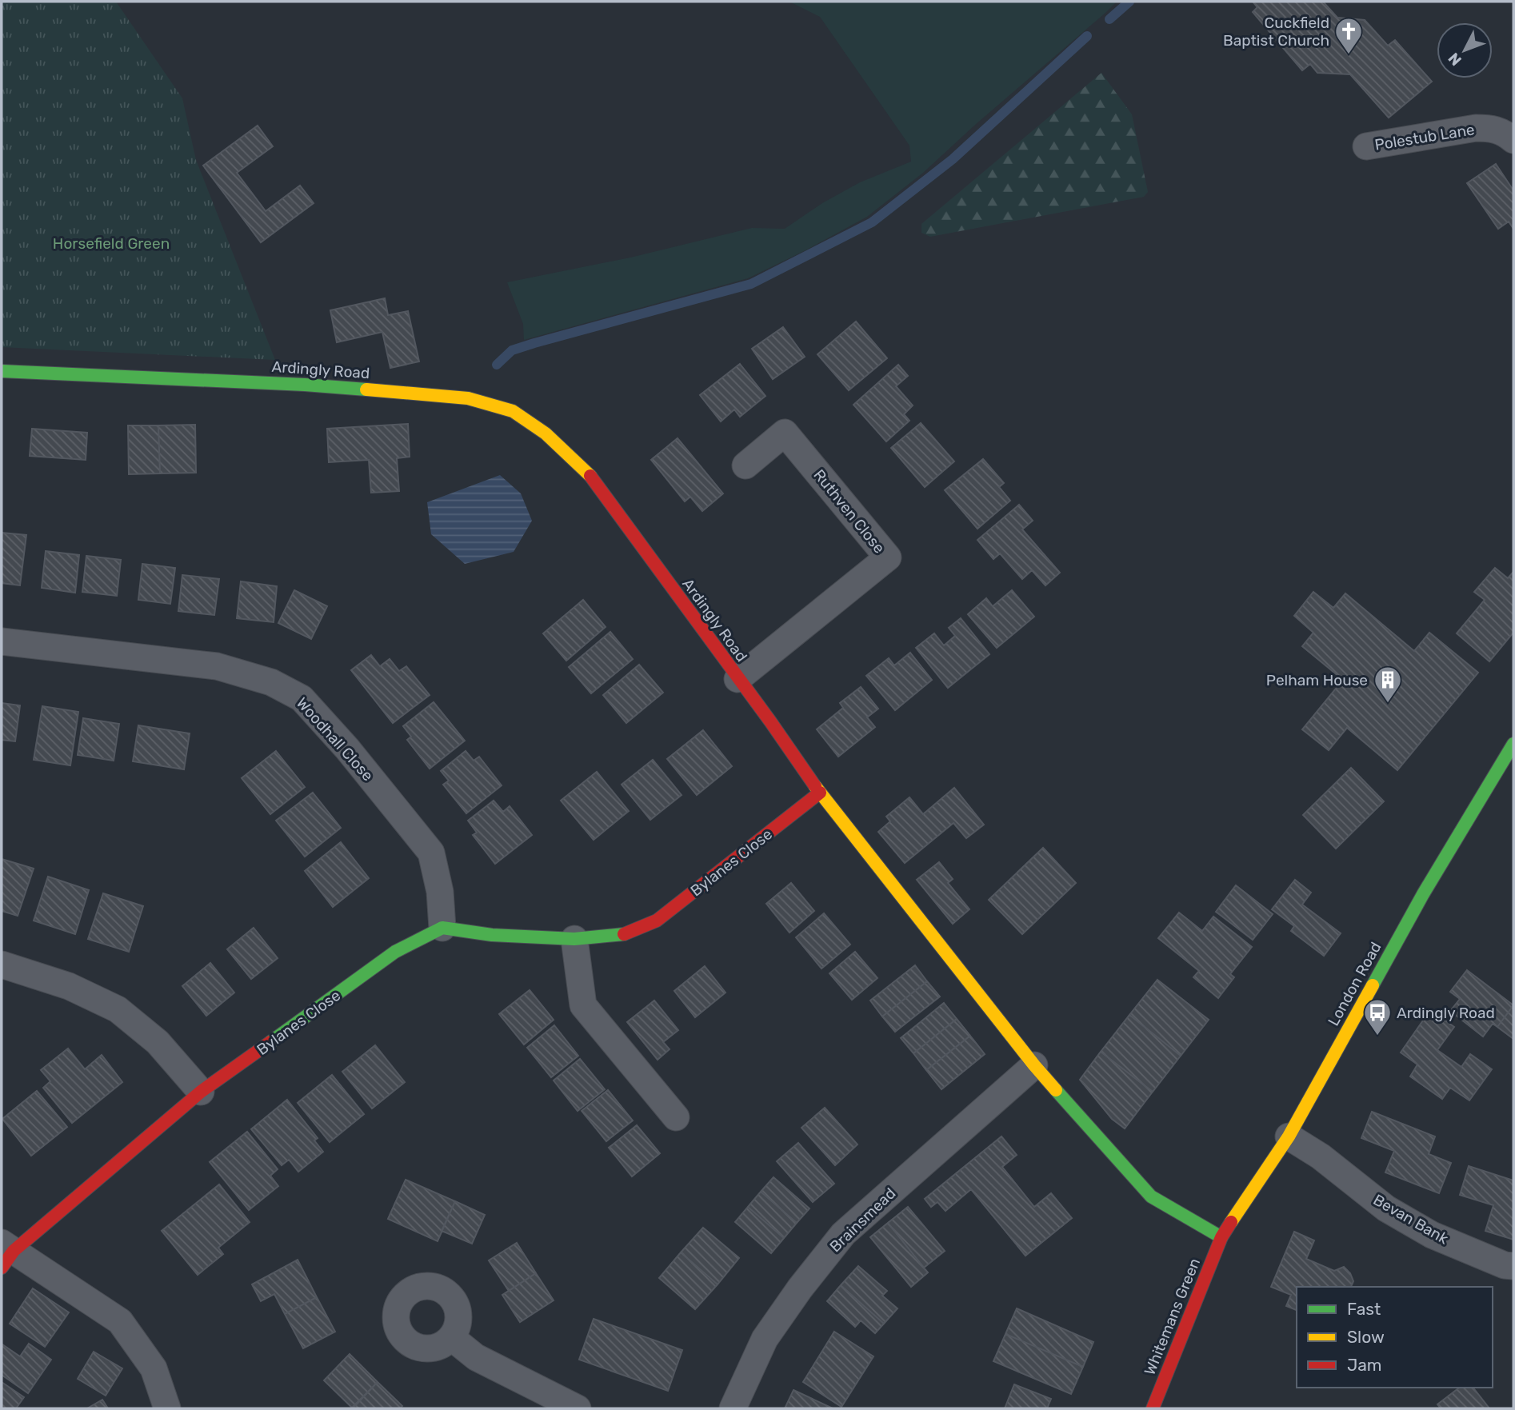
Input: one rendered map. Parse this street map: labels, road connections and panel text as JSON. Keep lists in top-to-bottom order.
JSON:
{
  "streets": {
    "street": [
      "Polestub Lane",
      "Ardingly Road",
      "Ruthven Close",
      "Woodhall Close",
      "Bylanes Close",
      "London Road",
      "Bevan Bank",
      "Brainsmead",
      "Whitemans Green"
    ]
  },
  "crossings": [
    ["Ardingly Road", "Ruthven Close"],
    ["Ardingly Road", "Bylanes Close"],
    ["Ardingly Road", "London Road"],
    ["Ardingly Road", "Brainsmead"],
    ["Ardingly Road", "Whitemans Green"],
    ["Woodhall Close", "Bylanes Close"],
    ["London Road", "Bevan Bank"],
    ["London Road", "Whitemans Green"]
  ],
  "parks": ["Horsefield Green"],
  "places": {
    "church": ["Cuckfield Baptist Church"],
    "building": ["Pelham House"],
    "bus stop": ["Ardingly Road"]
  },
  "legend": ["Fast", "Slow", "Jam"],
  "north": "bottom left"
}
